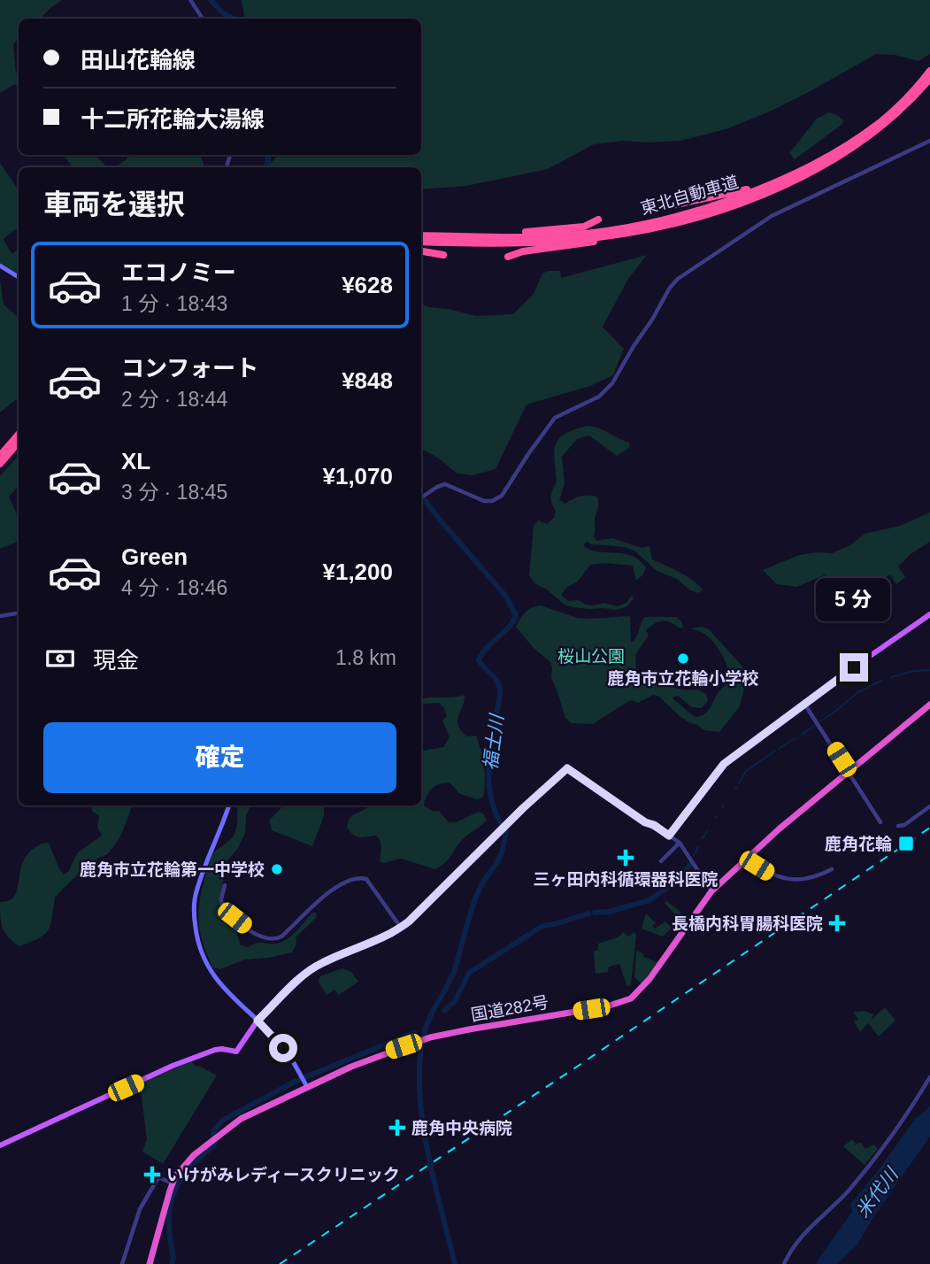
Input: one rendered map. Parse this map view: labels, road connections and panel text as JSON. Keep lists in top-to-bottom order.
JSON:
{
  "streets": {
    "highway": ["東北自動車道", "国道282号"]
  },
  "water": ["福士川", "米代川"],
  "parks": ["桜山公園"],
  "places": {
    "other": ["鹿角市立花輪小学校", "鹿角市立花輪第一中学校"],
    "transit": ["鹿角花輪"],
    "health": [
      "三ヶ田内科循環器科医院",
      "長橋内科胃腸科医院",
      "鹿角中央病院",
      "いけがみレディースクリニック"
    ]
  },
  "page": {
    "banner": ["田山花輪線", "十二所花輪大湯線"],
    "heading": "車両を選択",
    "list": [
      {
        "name": "エコノミー",
        "note": "1 分 · 18:43",
        "value": "¥628"
      },
      {
        "name": "コンフォート",
        "note": "2 分 · 18:44",
        "value": "¥848"
      },
      {
        "name": "XL",
        "note": "3 分 · 18:45",
        "value": "¥1,070"
      },
      {
        "name": "Green",
        "note": "4 分 · 18:46",
        "value": "¥1,200"
      }
    ],
    "bubble": "5 分",
    "pay": ["現金", "1.8 km"],
    "buttons": "確定"
  }
}
